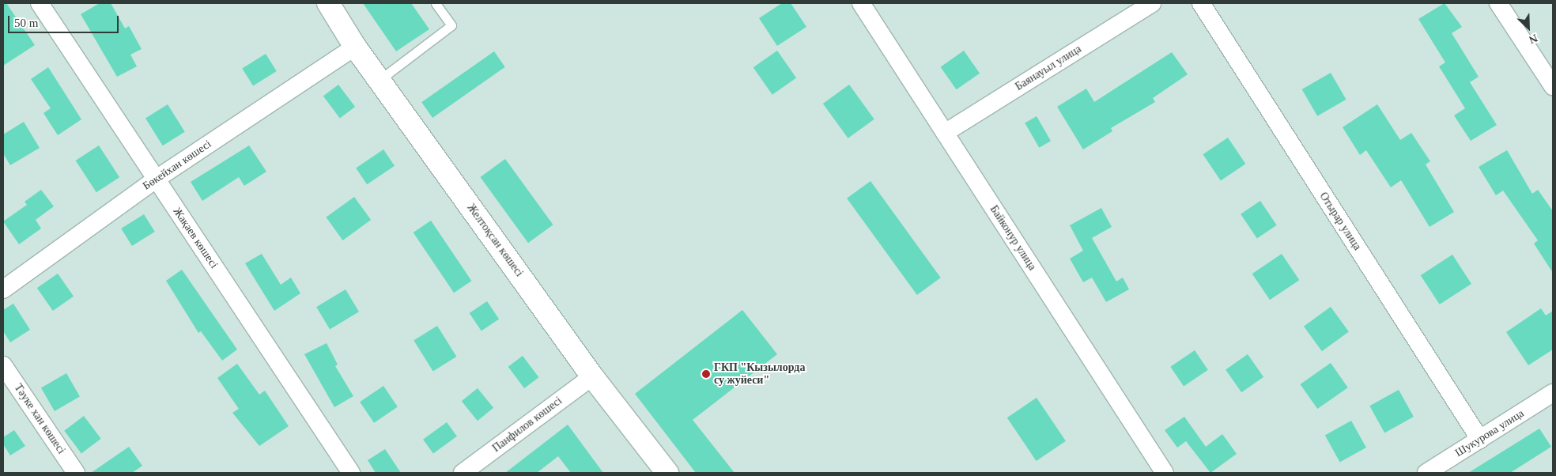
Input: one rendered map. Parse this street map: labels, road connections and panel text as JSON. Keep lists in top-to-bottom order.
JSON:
{
  "streets": {
    "street": [
      "Баянауыл улица",
      "Бөкейхан көшесі",
      "Отырар улица",
      "Жақаев көшесі",
      "Байконур улица",
      "Желтоқсан көшесі",
      "Тәуке хан көшесі",
      "Панфилов көшесі",
      "Шукурова улица"
    ]
  },
  "crossings": [
    ["Баянауыл улица", "Байконур улица"],
    ["Бөкейхан көшесі", "Жақаев көшесі"],
    ["Бөкейхан көшесі", "Желтоқсан көшесі"],
    ["Отырар улица", "Шукурова улица"],
    ["Желтоқсан көшесі", "Панфилов көшесі"]
  ],
  "places": ["ГКП \"Кызылорда су жуйеси\""],
  "scale_bar": "50 m",
  "north": "bottom right"
}
